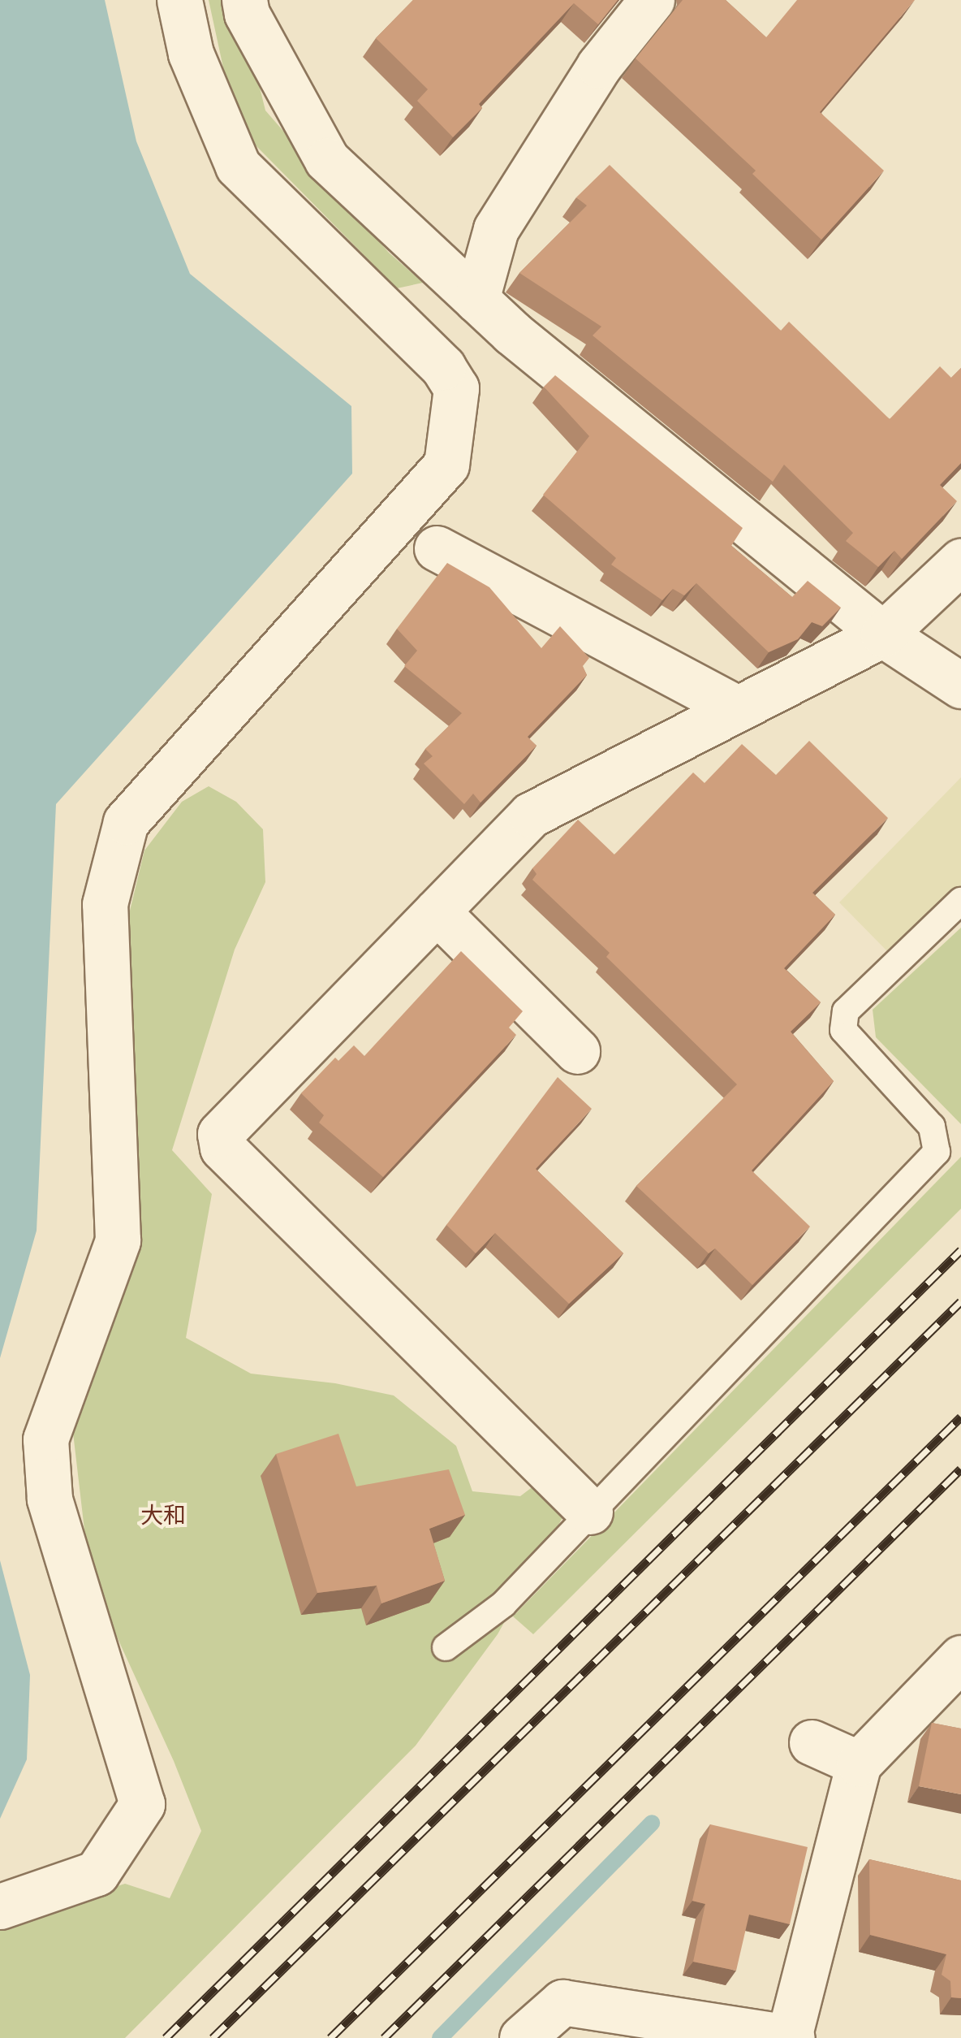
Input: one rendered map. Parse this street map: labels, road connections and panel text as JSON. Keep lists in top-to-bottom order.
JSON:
{
  "districts": ["大和"]
}
